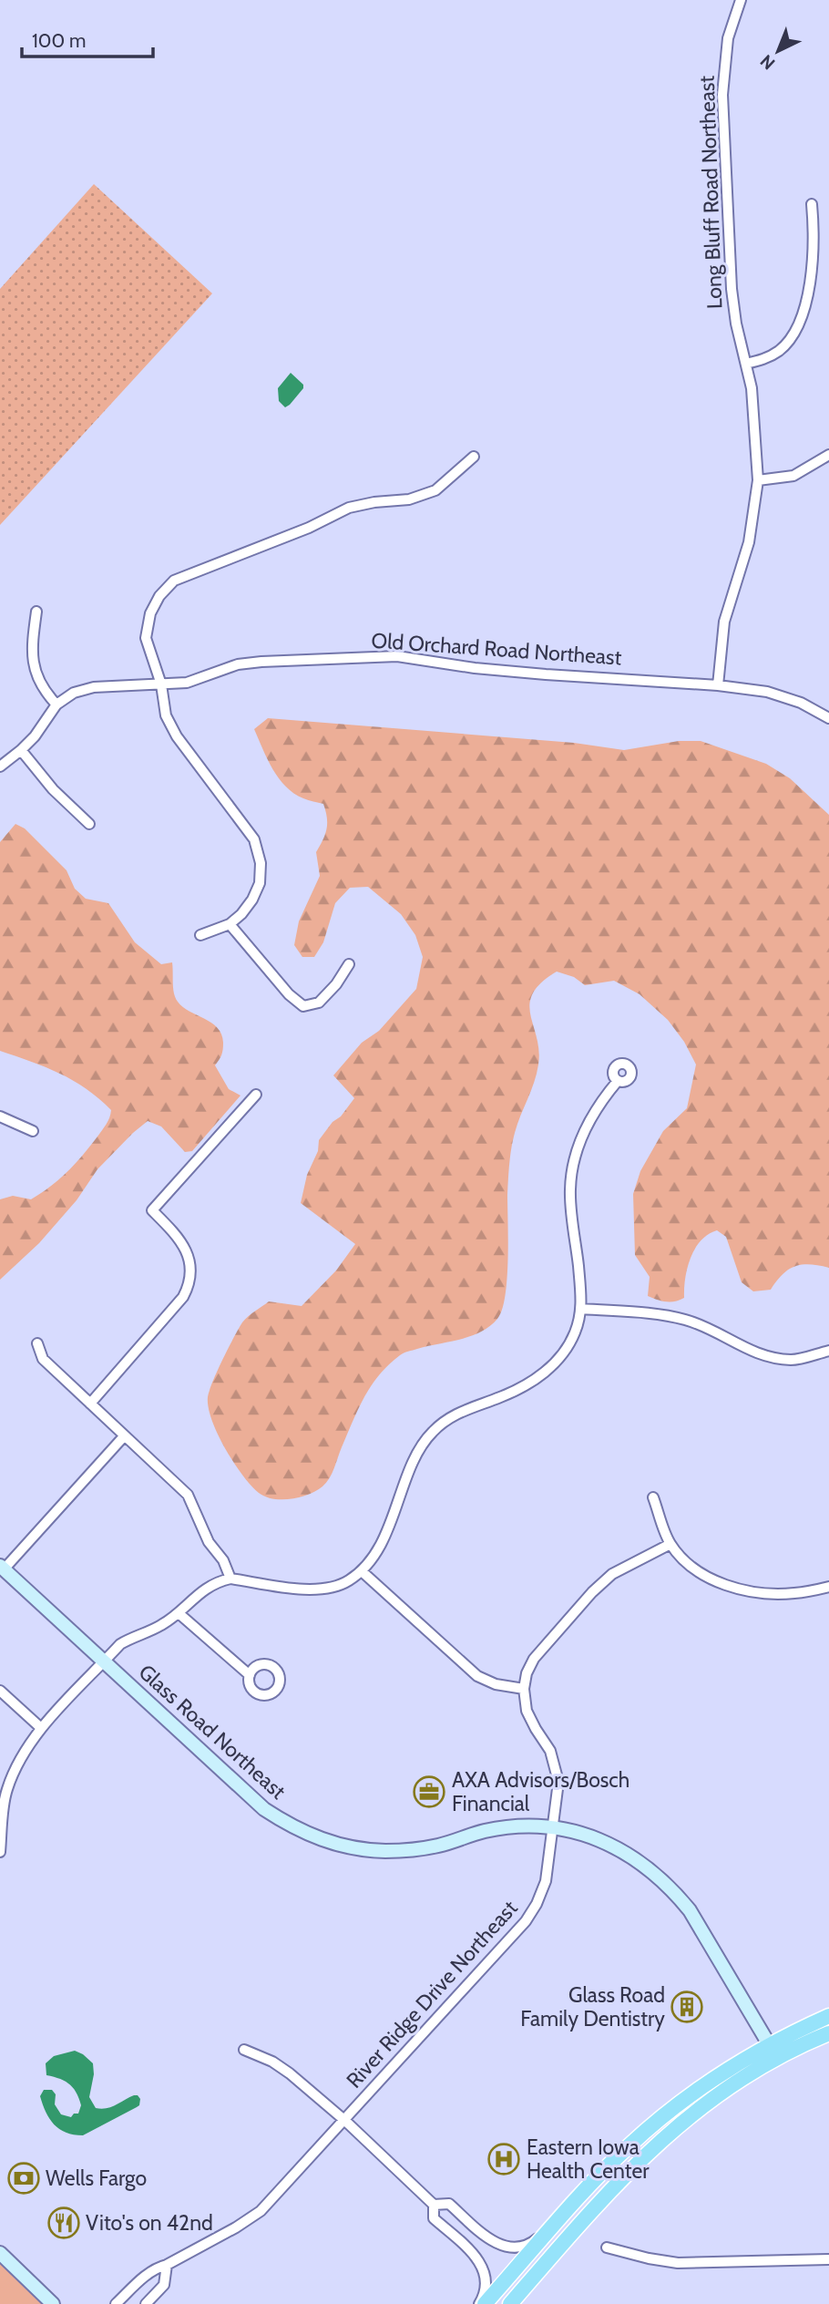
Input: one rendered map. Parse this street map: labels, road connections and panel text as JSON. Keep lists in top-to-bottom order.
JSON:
{
  "streets": {
    "street": [
      "Long Bluff Road Northeast",
      "Old Orchard Road Northeast",
      "Glass Road Northeast",
      "River Ridge Drive Northeast"
    ]
  },
  "crossings": [
    ["Long Bluff Road Northeast", "Old Orchard Road Northeast"],
    ["Glass Road Northeast", "River Ridge Drive Northeast"]
  ],
  "places": {
    "office": ["AXA Advisors/Bosch Financial"],
    "building": ["Glass Road Family Dentistry"],
    "hospital": ["Eastern Iowa Health Center"],
    "bank": ["Wells Fargo"],
    "restaurant": ["Vito's on 42nd"]
  },
  "scale_bar": "100 m",
  "north": "bottom left"
}
